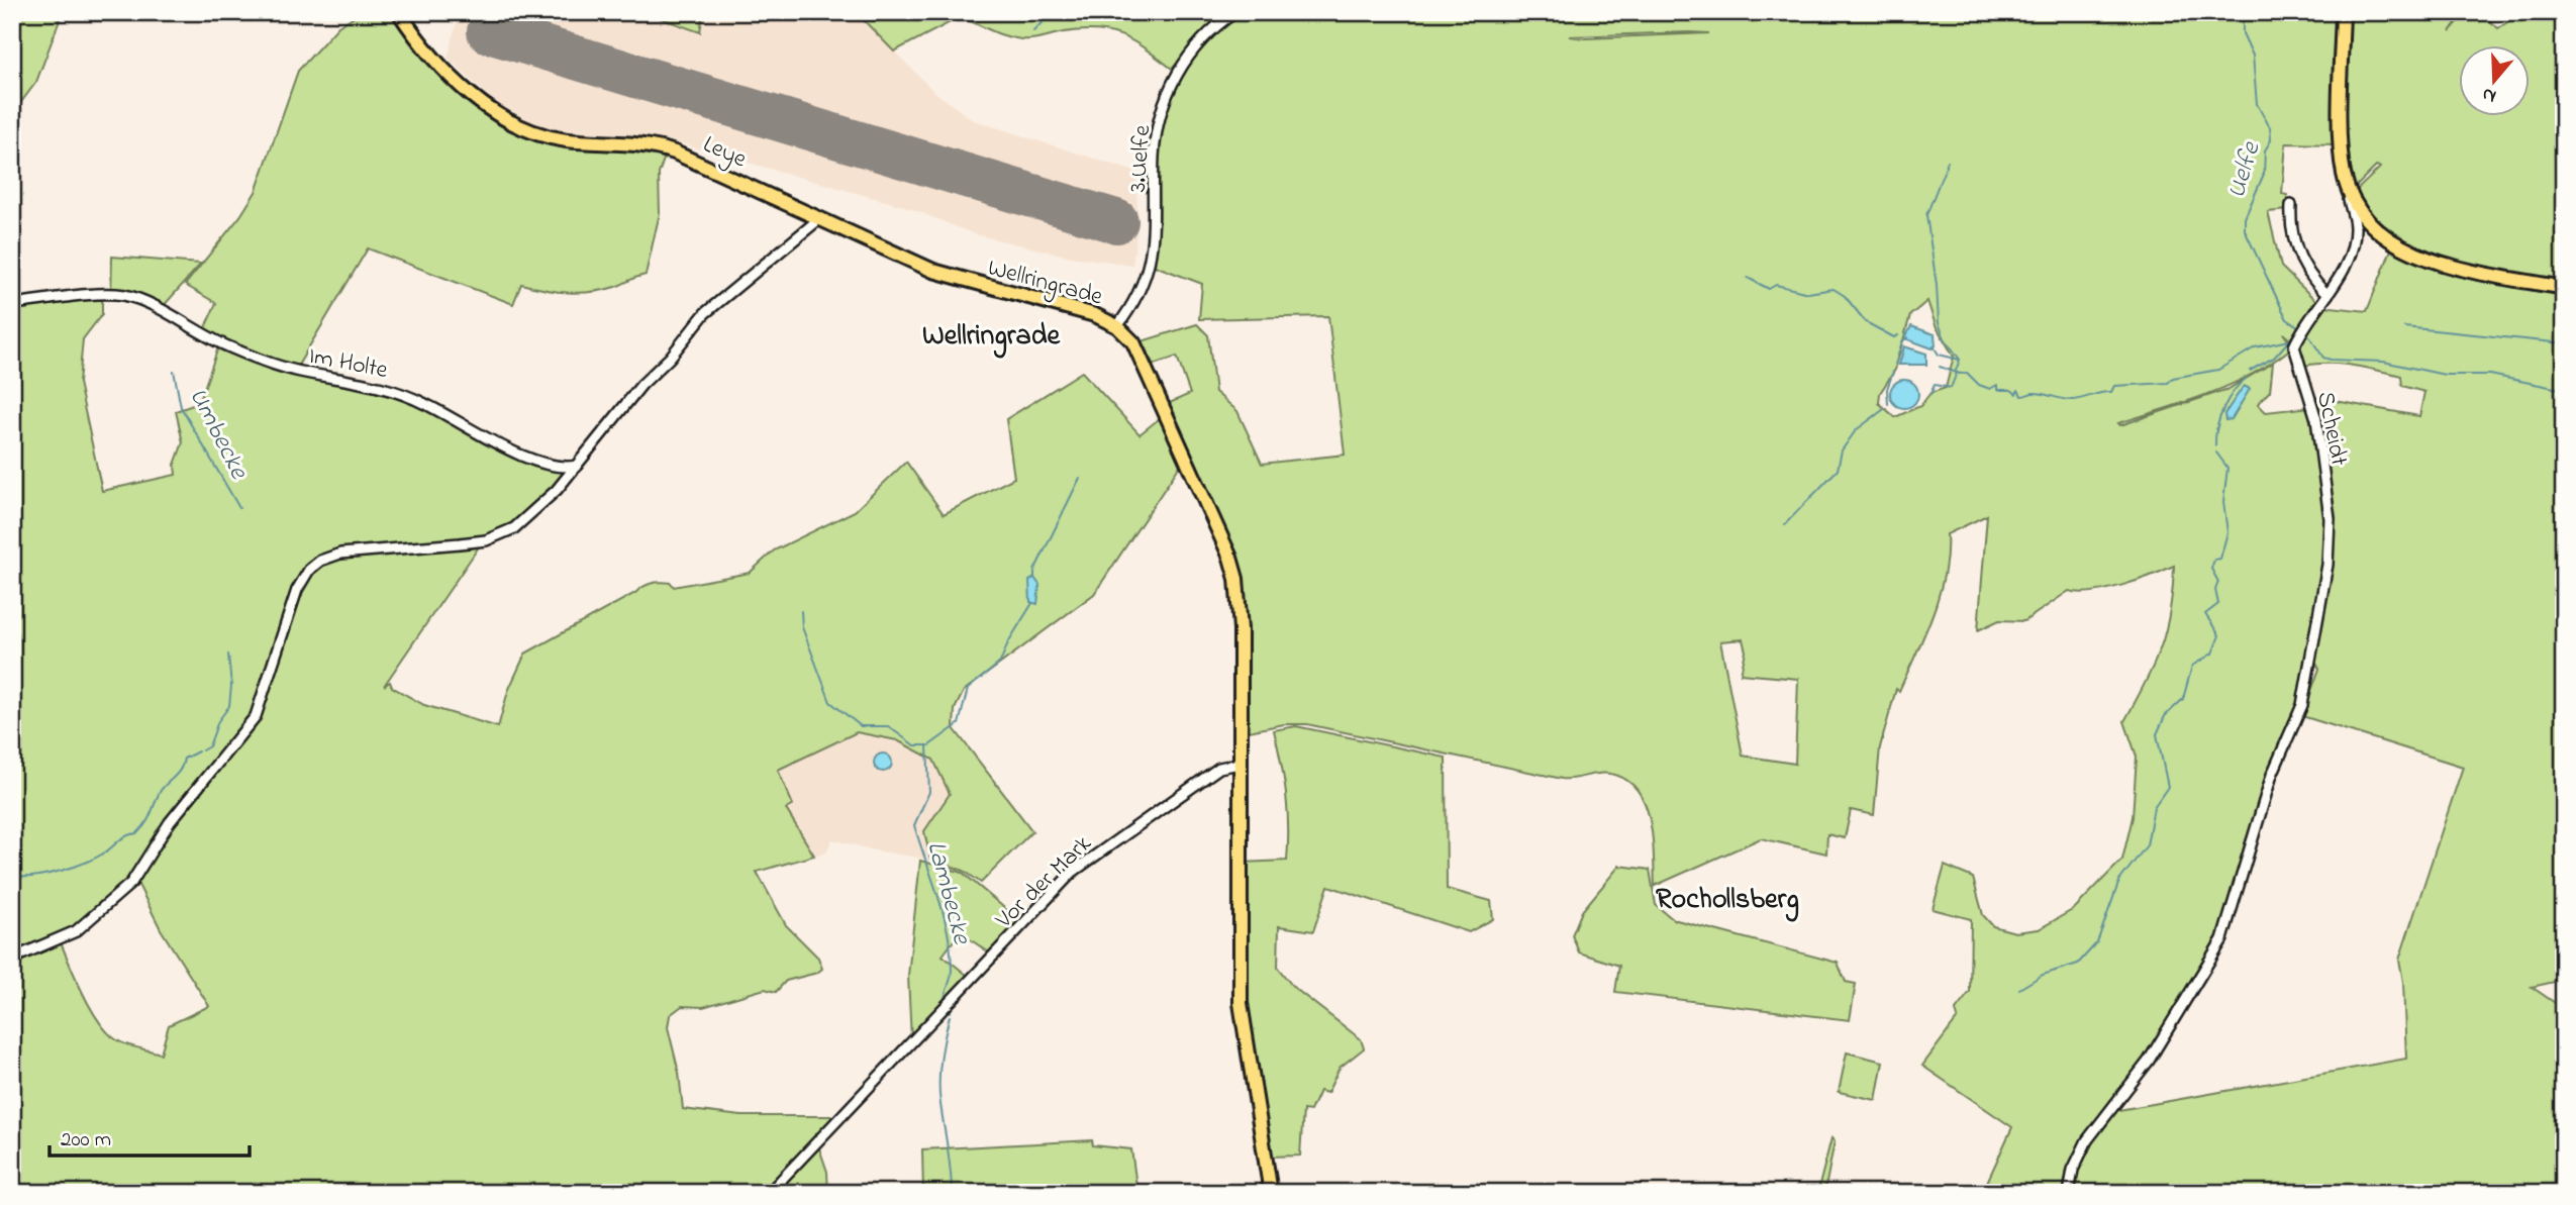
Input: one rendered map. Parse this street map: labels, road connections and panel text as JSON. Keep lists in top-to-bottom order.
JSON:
{
  "streets": {
    "main road": ["Leye", "Wellringrade"],
    "street": [
      "3.Uelfe",
      "Im Holte",
      "Scheidt",
      "Vor der Mark"
    ]
  },
  "crossings": [
    ["Leye", "Wellringrade"],
    ["3.Uelfe", "Wellringrade"],
    ["Wellringrade", "Vor der Mark"]
  ],
  "districts": ["Wellringrade", "Rochollsberg"],
  "water": ["Uelfe", "Umbecke", "Lambecke"],
  "scale_bar": "200 m",
  "north": "bottom"
}
